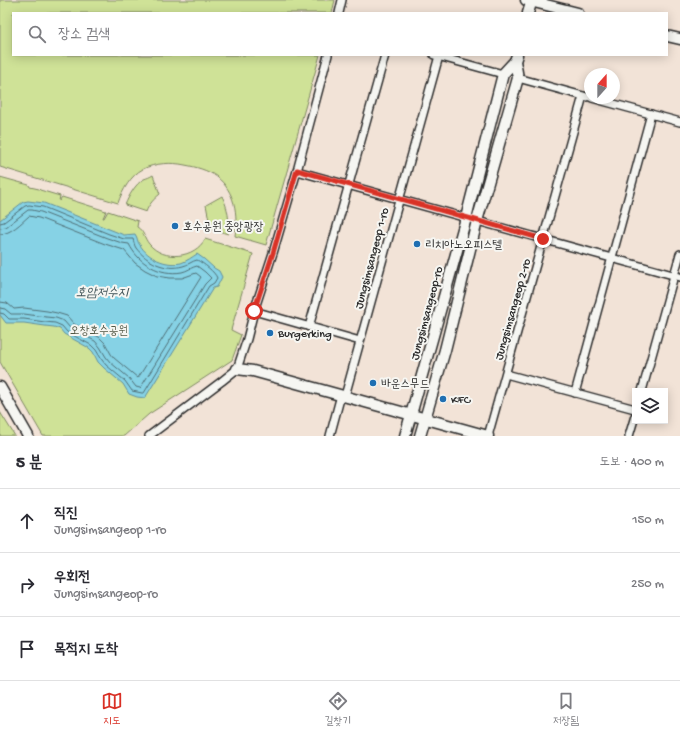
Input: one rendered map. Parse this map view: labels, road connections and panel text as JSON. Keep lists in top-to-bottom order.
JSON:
{
  "streets": {
    "street": ["Jungsimsangeop 1-ro", "Jungsimsangeop 2-ro", "Jungsimsangeop-ro"]
  },
  "water": ["호암저수지"],
  "parks": ["오창호수공원"],
  "places": [
    "호수공원 중앙광장",
    "리치아노오피스텔",
    "Burgerking",
    "바운스무드",
    "KFC"
  ],
  "north": "top",
  "page": {
    "search": "장소 검색",
    "heading": ["5 분", "도보 · 400 m"],
    "list": [
      ["직진", "Jungsimsangeop 1-ro", "150 m"],
      ["우회전", "Jungsimsangeop-ro", "250 m"],
      "목적지 도착"
    ],
    "nav": ["지도", "길찾기", "저장됨"]
  }
}
